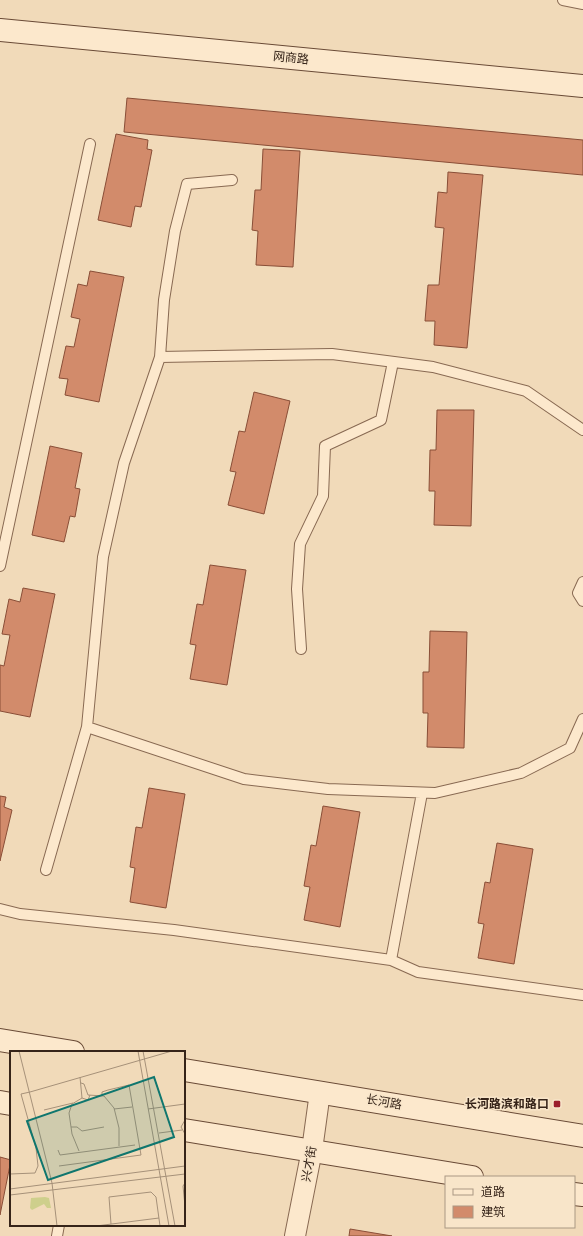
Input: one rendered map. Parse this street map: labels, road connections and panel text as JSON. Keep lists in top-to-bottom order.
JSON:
{
  "streets": {
    "main road": ["网商路", "长河路"],
    "street": ["兴才街"]
  },
  "crossings": [
    ["长河路", "兴才街"]
  ],
  "places": {
    "transit": ["长河路滨和路口"]
  },
  "legend": ["道路", "建筑"]
}
